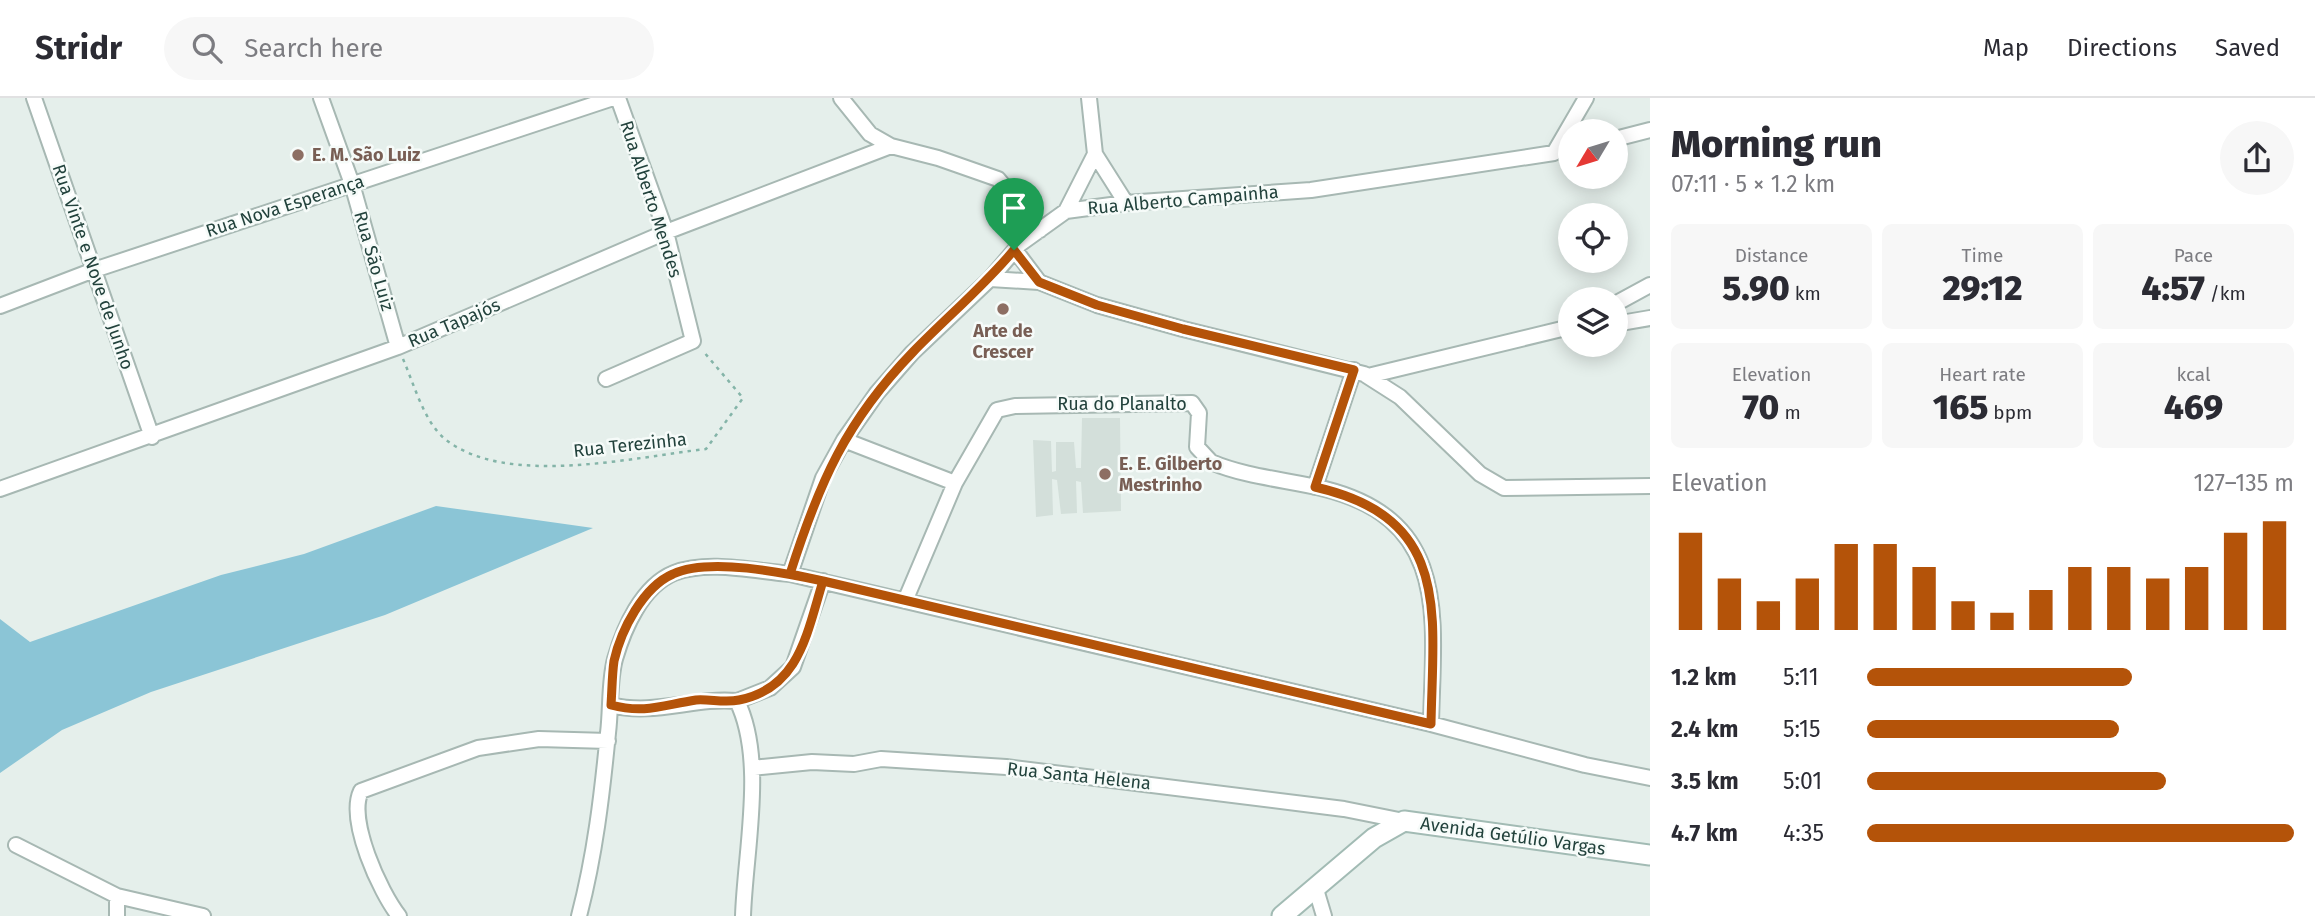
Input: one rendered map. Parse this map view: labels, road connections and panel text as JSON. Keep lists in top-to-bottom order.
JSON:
{
  "streets": {
    "street": [
      "Rua Alberto Mendes",
      "Rua Alberto Campainha",
      "Rua Nova Esperança",
      "Rua São Luiz",
      "Rua Vinte e Nove de Junho",
      "Rua Tapajós",
      "Rua do Planalto",
      "Rua Santa Helena",
      "Avenida Getúlio Vargas"
    ],
    "path": ["Rua Terezinha"]
  },
  "crossings": [
    ["Rua Alberto Mendes", "Rua Nova Esperança"],
    ["Rua Alberto Mendes", "Rua Tapajós"],
    ["Rua Alberto Mendes", "Rua Terezinha"],
    ["Rua Nova Esperança", "Rua São Luiz"],
    ["Rua Nova Esperança", "Rua Vinte e Nove de Junho"],
    ["Rua São Luiz", "Rua Tapajós"],
    ["Rua São Luiz", "Rua Terezinha"],
    ["Rua Vinte e Nove de Junho", "Rua Tapajós"],
    ["Rua Tapajós", "Rua Terezinha"],
    ["Rua Santa Helena", "Avenida Getúlio Vargas"]
  ],
  "places": ["E. M. São Luiz", "Arte de Crescer", "E. E. Gilberto Mestrinho"],
  "north": "bottom left",
  "page": {
    "header": "Stridr",
    "search": "Search here",
    "nav": ["Map", "Directions", "Saved"],
    "heading": ["Morning run", "07:11 · 5 × 1.2 km"],
    "stats": [
      ["Distance", "5.90 km"],
      ["Time", "29:12"],
      ["Pace", "4:57 /km"],
      ["Elevation", "70 m"],
      ["Heart rate", "165 bpm"],
      ["kcal", "469"]
    ],
    "chart": ["Elevation", "127–135 m"],
    "list": [
      {
        "name": "1.2 km",
        "note": "5:11"
      },
      {
        "name": "2.4 km",
        "note": "5:15"
      },
      {
        "name": "3.5 km",
        "note": "5:01"
      },
      {
        "name": "4.7 km",
        "note": "4:35"
      }
    ]
  }
}
